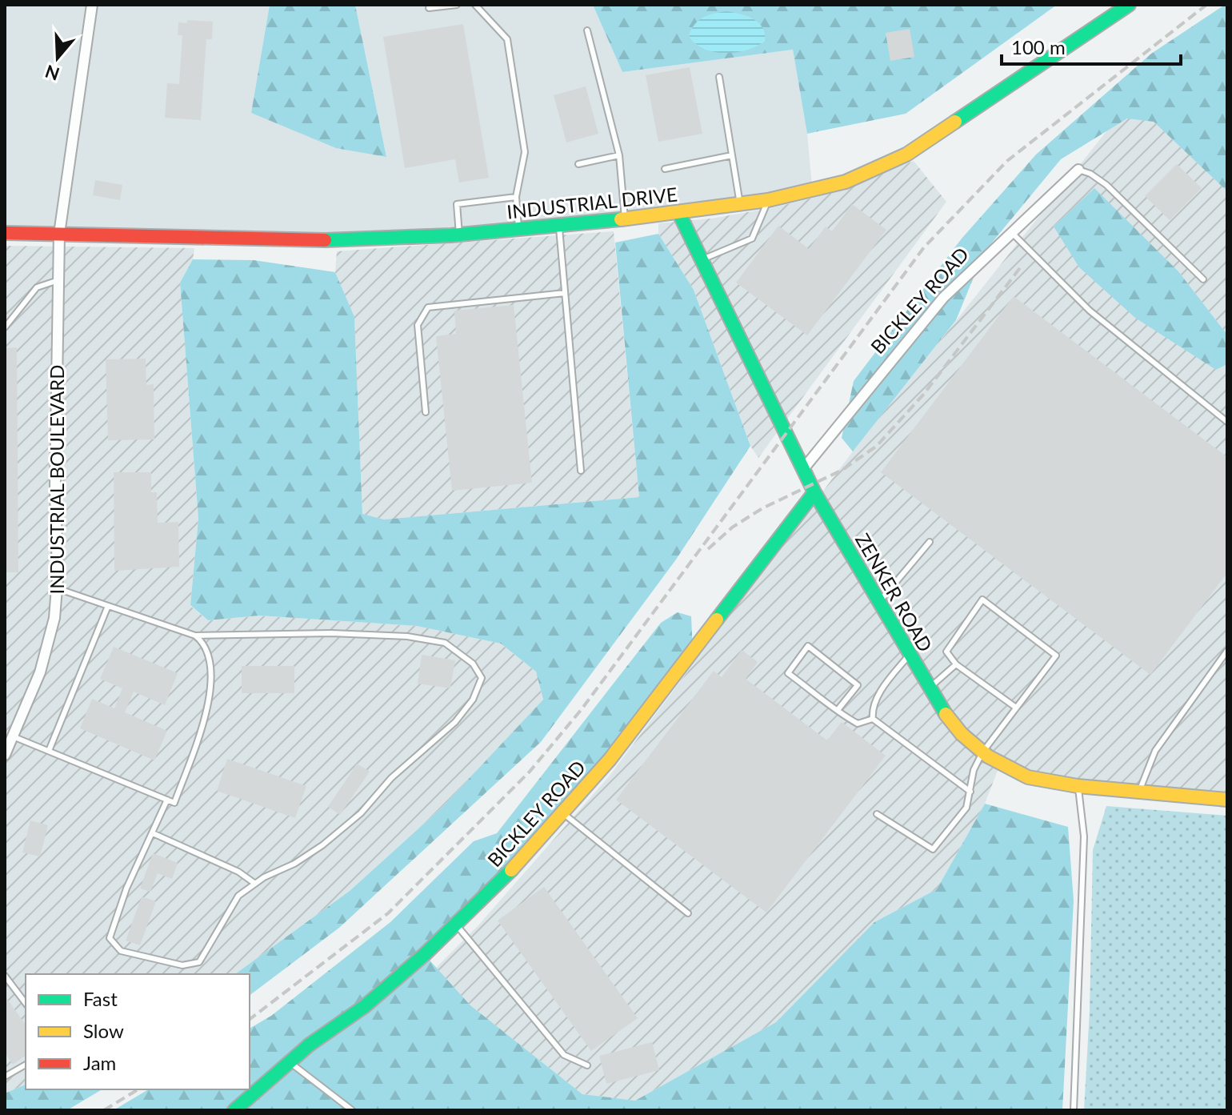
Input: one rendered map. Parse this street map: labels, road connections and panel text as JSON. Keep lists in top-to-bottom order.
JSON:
{
  "streets": {
    "street": [
      "INDUSTRIAL DRIVE",
      "BICKLEY ROAD",
      "INDUSTRIAL BOULEVARD",
      "ZENKER ROAD"
    ]
  },
  "crossings": [
    ["INDUSTRIAL DRIVE", "INDUSTRIAL BOULEVARD"],
    ["INDUSTRIAL DRIVE", "ZENKER ROAD"],
    ["BICKLEY ROAD", "ZENKER ROAD"]
  ],
  "legend": ["Fast", "Slow", "Jam"],
  "scale_bar": "100 m",
  "north": "bottom"
}
